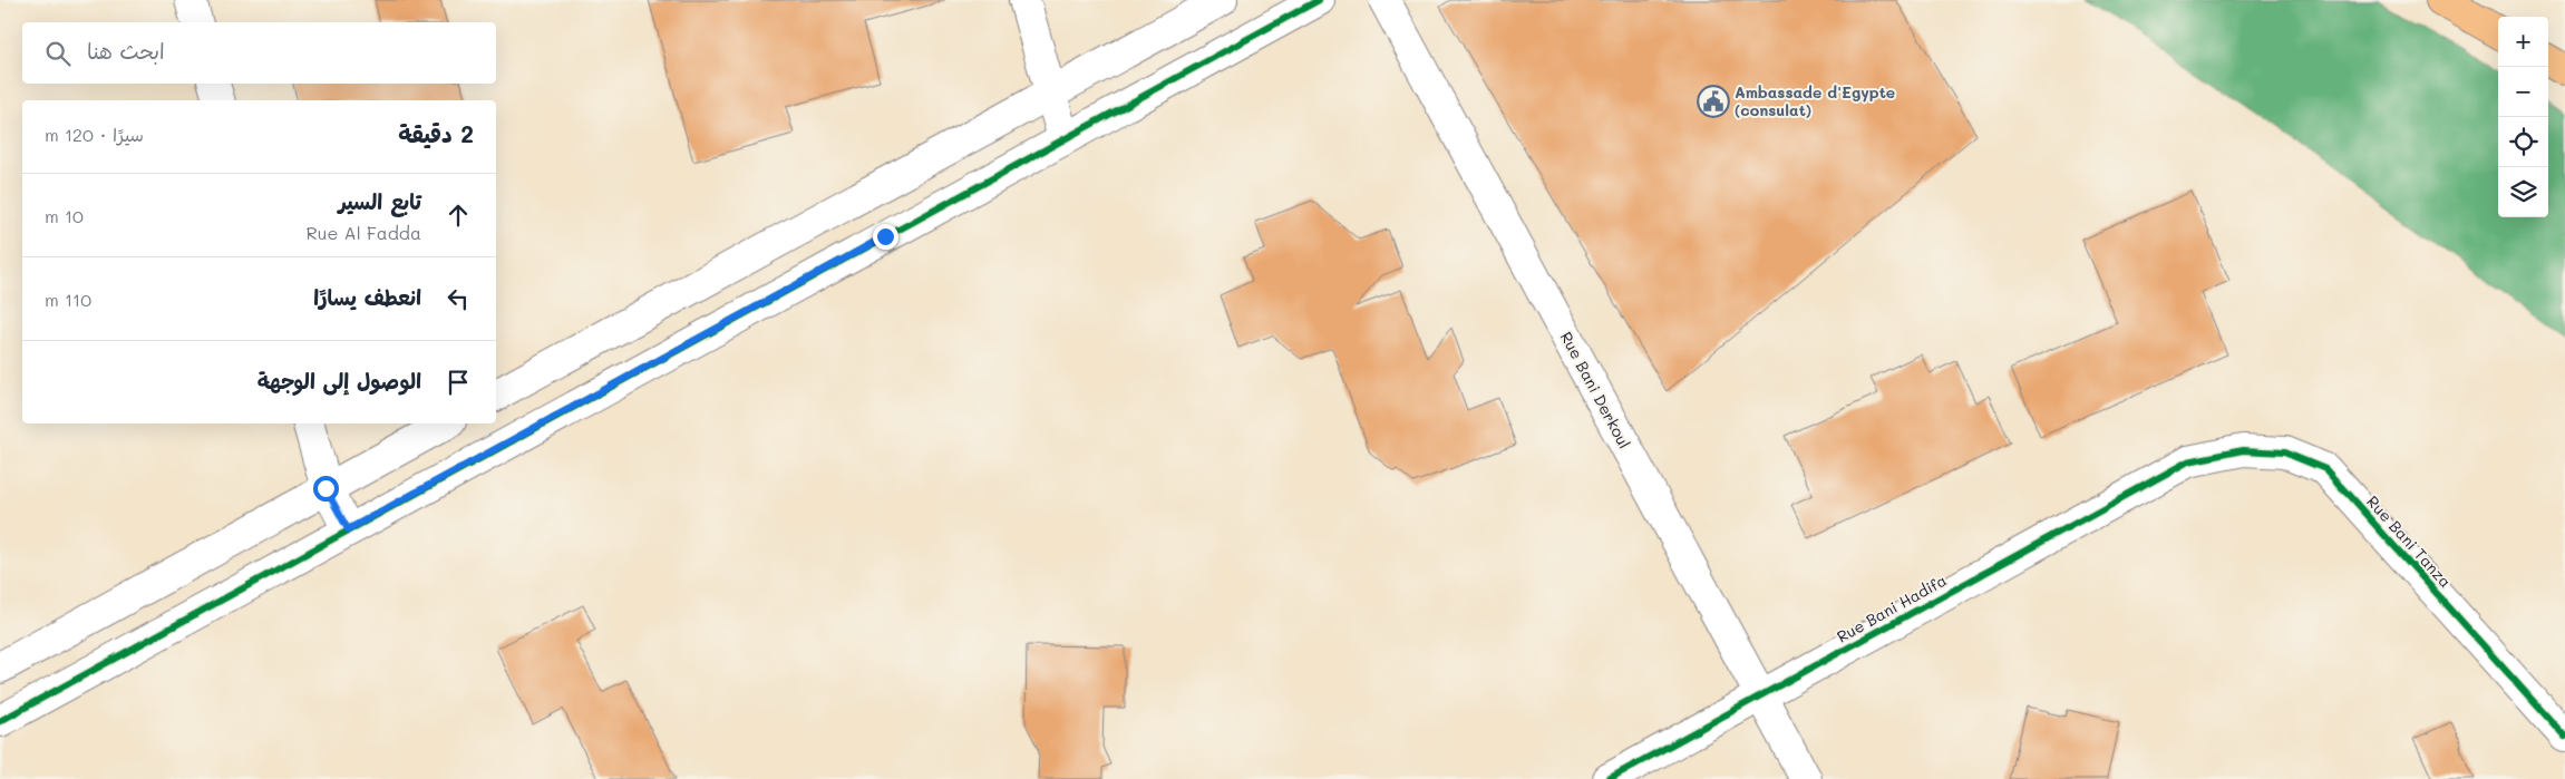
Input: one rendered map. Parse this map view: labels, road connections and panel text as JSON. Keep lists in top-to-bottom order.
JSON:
{
  "streets": {
    "street": ["Rue Bani Derkoul", "Rue Bani Tanza", "Rue Bani Hadifa"]
  },
  "crossings": [
    ["Rue Bani Derkoul", "Rue Bani Hadifa"],
    ["Rue Bani Tanza", "Rue Bani Hadifa"]
  ],
  "places": {
    "public building": ["Ambassade d'Egypte (consulat)"]
  },
  "page": {
    "map_buttons": ["+", "−"],
    "search": "ابحث هنا",
    "heading": ["2 دقيقة", "سيرًا · 120 m"],
    "list": [
      ["تابع السير", "Rue Al Fadda", "10 m"],
      ["انعطف يسارًا", "110 m"],
      "الوصول إلى الوجهة"
    ]
  }
}
